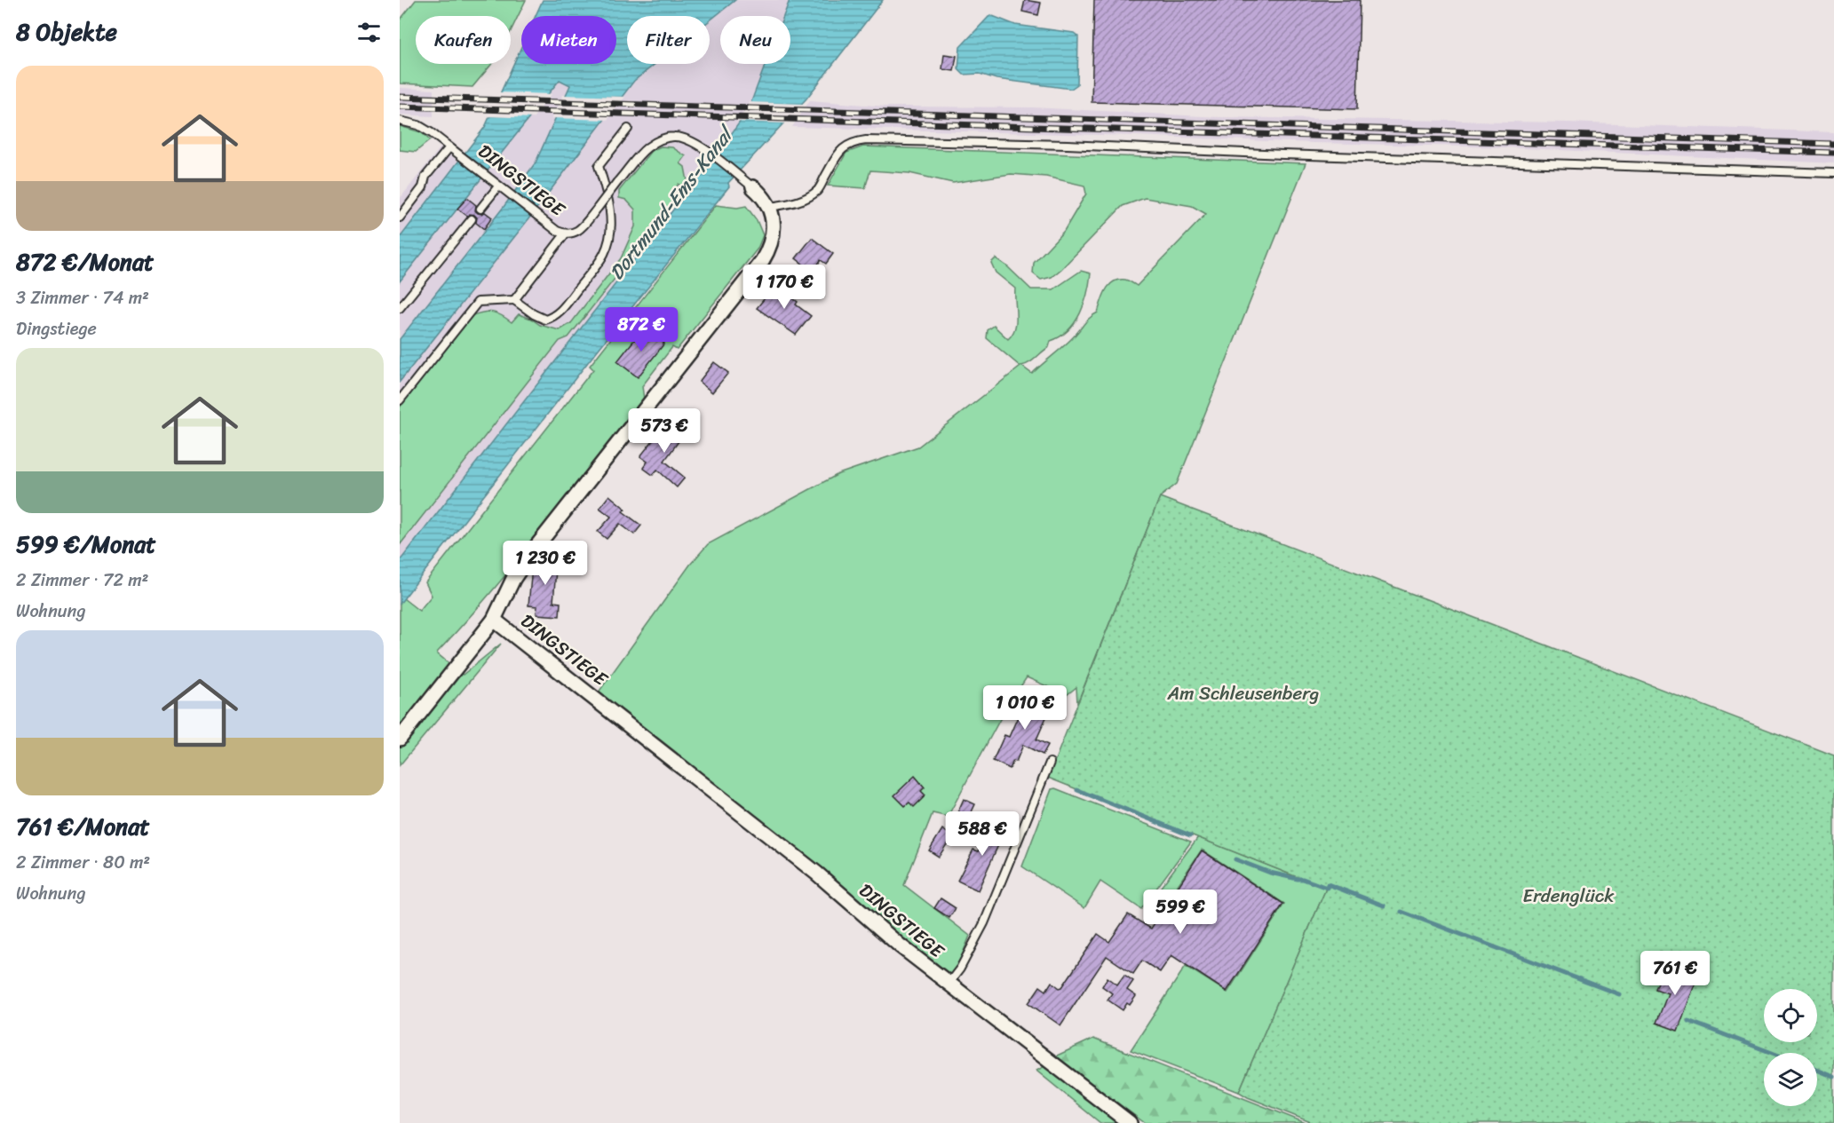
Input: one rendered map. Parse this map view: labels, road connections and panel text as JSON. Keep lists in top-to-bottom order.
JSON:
{
  "streets": {
    "street": ["DINGSTIEGE"]
  },
  "water": ["Dortmund-Ems-Kanal"],
  "parks": ["Am Schleusenberg", "Erdenglück"],
  "page": {
    "heading": "8 Objekte",
    "chip": [
      "Kaufen",
      "Mieten",
      "Filter",
      "Neu"
    ],
    "list": [
      {
        "name": "872 €/Monat",
        "note": "3 Zimmer · 74 m² · Dingstiege"
      },
      {
        "name": "599 €/Monat",
        "note": "2 Zimmer · 72 m² · Wohnung"
      },
      {
        "name": "761 €/Monat",
        "note": "2 Zimmer · 80 m² · Wohnung"
      }
    ],
    "price": [
      "1 170 €",
      "872 €",
      "573 €",
      "1 230 €",
      "1 010 €",
      "588 €",
      "599 €",
      "761 €"
    ]
  }
}
